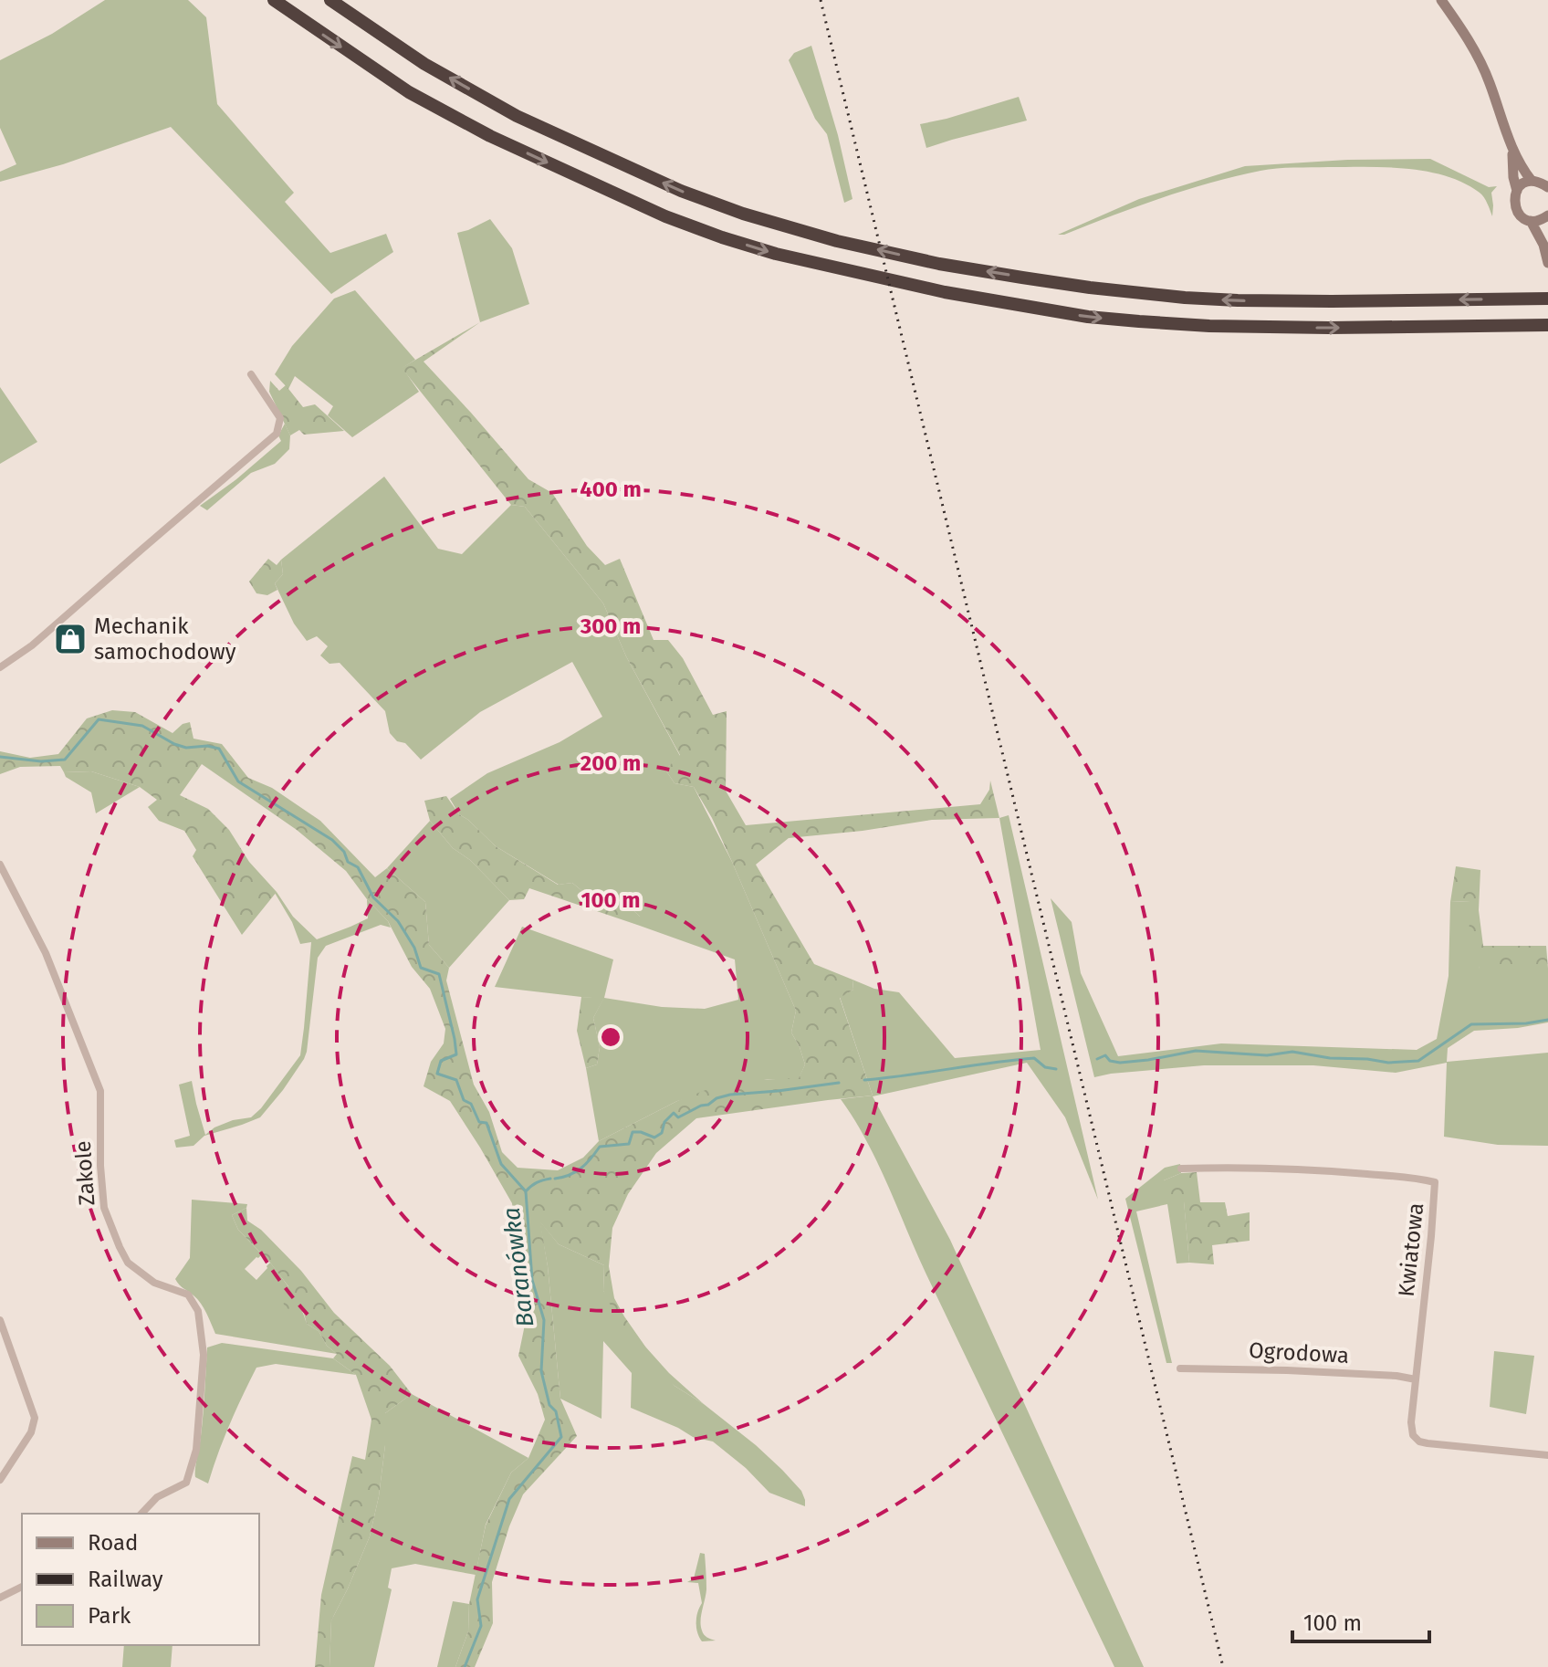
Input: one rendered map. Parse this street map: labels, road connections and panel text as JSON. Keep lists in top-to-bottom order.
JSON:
{
  "streets": {
    "street": ["Zakole", "Kwiatowa", "Ogrodowa"]
  },
  "crossings": [
    ["Kwiatowa", "Ogrodowa"]
  ],
  "water": ["Baranówka"],
  "places": {
    "shop": ["Mechanik samochodowy"]
  },
  "legend": ["Road", "Railway", "Park"],
  "scale_bar": "100 m",
  "rings": [
    "400 m",
    "300 m",
    "200 m",
    "100 m"
  ]
}
